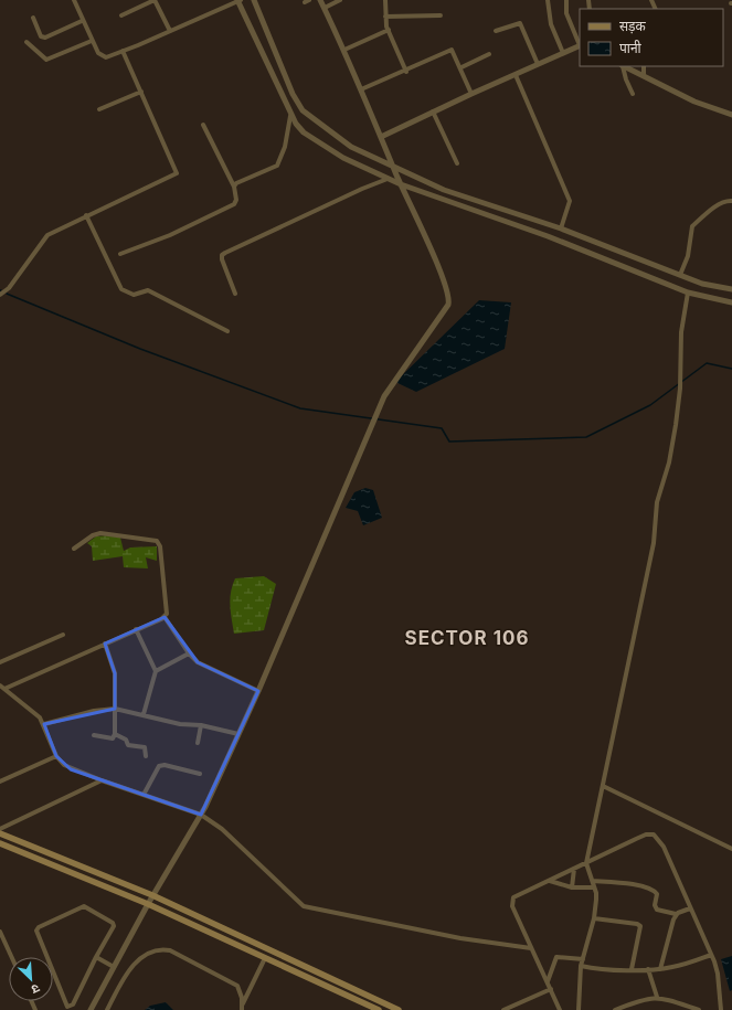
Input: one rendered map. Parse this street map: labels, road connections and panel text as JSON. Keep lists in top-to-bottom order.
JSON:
{
  "districts": ["SECTOR 106"],
  "legend": ["सड़क", "पानी"],
  "north": "bottom right"
}
